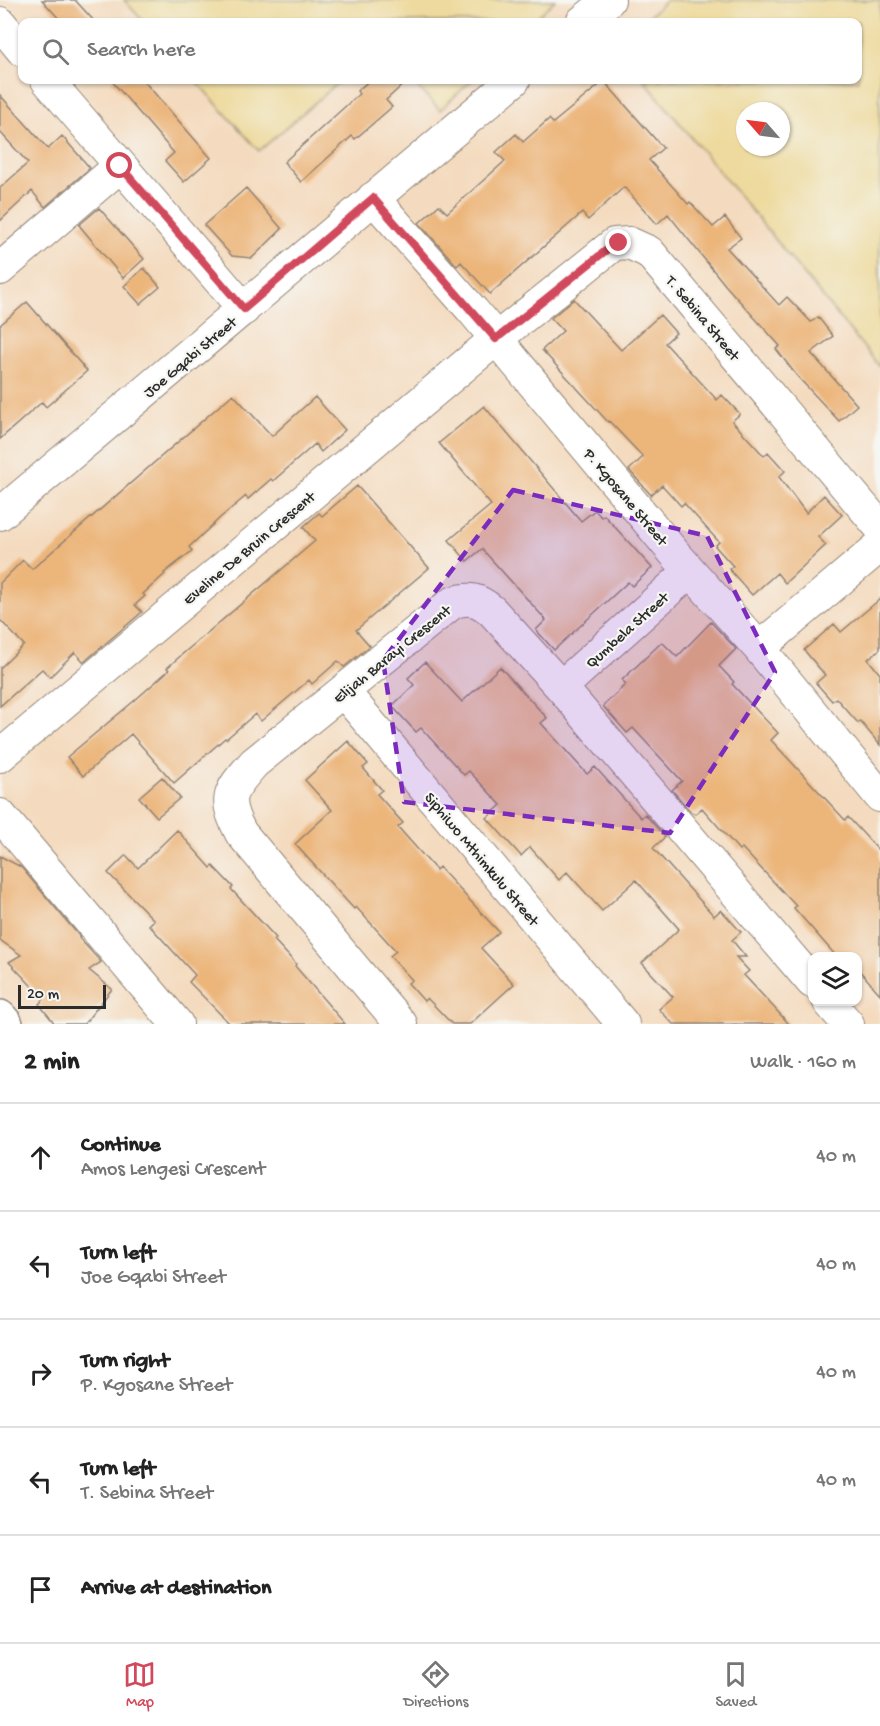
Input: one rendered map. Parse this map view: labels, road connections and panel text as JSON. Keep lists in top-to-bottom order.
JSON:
{
  "streets": {
    "street": [
      "T. Sebina Street",
      "Joe Gqabi Street",
      "P. Kgosane Street",
      "Eveline De Bruin Crescent",
      "Qumbela Street",
      "Elijah Barayi Crescent",
      "Siphiwo Mthimkulu Street"
    ]
  },
  "crossings": [
    ["T. Sebina Street", "P. Kgosane Street"],
    ["T. Sebina Street", "Eveline De Bruin Crescent"],
    ["Joe Gqabi Street", "P. Kgosane Street"],
    ["P. Kgosane Street", "Eveline De Bruin Crescent"],
    ["P. Kgosane Street", "Qumbela Street"],
    ["Qumbela Street", "Elijah Barayi Crescent"],
    ["Elijah Barayi Crescent", "Siphiwo Mthimkulu Street"]
  ],
  "scale_bar": "20 m",
  "north": "top left",
  "page": {
    "search": "Search here",
    "scale": "20 m",
    "heading": ["2 min", "Walk · 160 m"],
    "list": [
      ["Continue", "Amos Lengesi Crescent", "40 m"],
      ["Turn left", "Joe Gqabi Street", "40 m"],
      ["Turn right", "P. Kgosane Street", "40 m"],
      ["Turn left", "T. Sebina Street", "40 m"],
      "Arrive at destination"
    ],
    "nav": ["Map", "Directions", "Saved"]
  }
}
